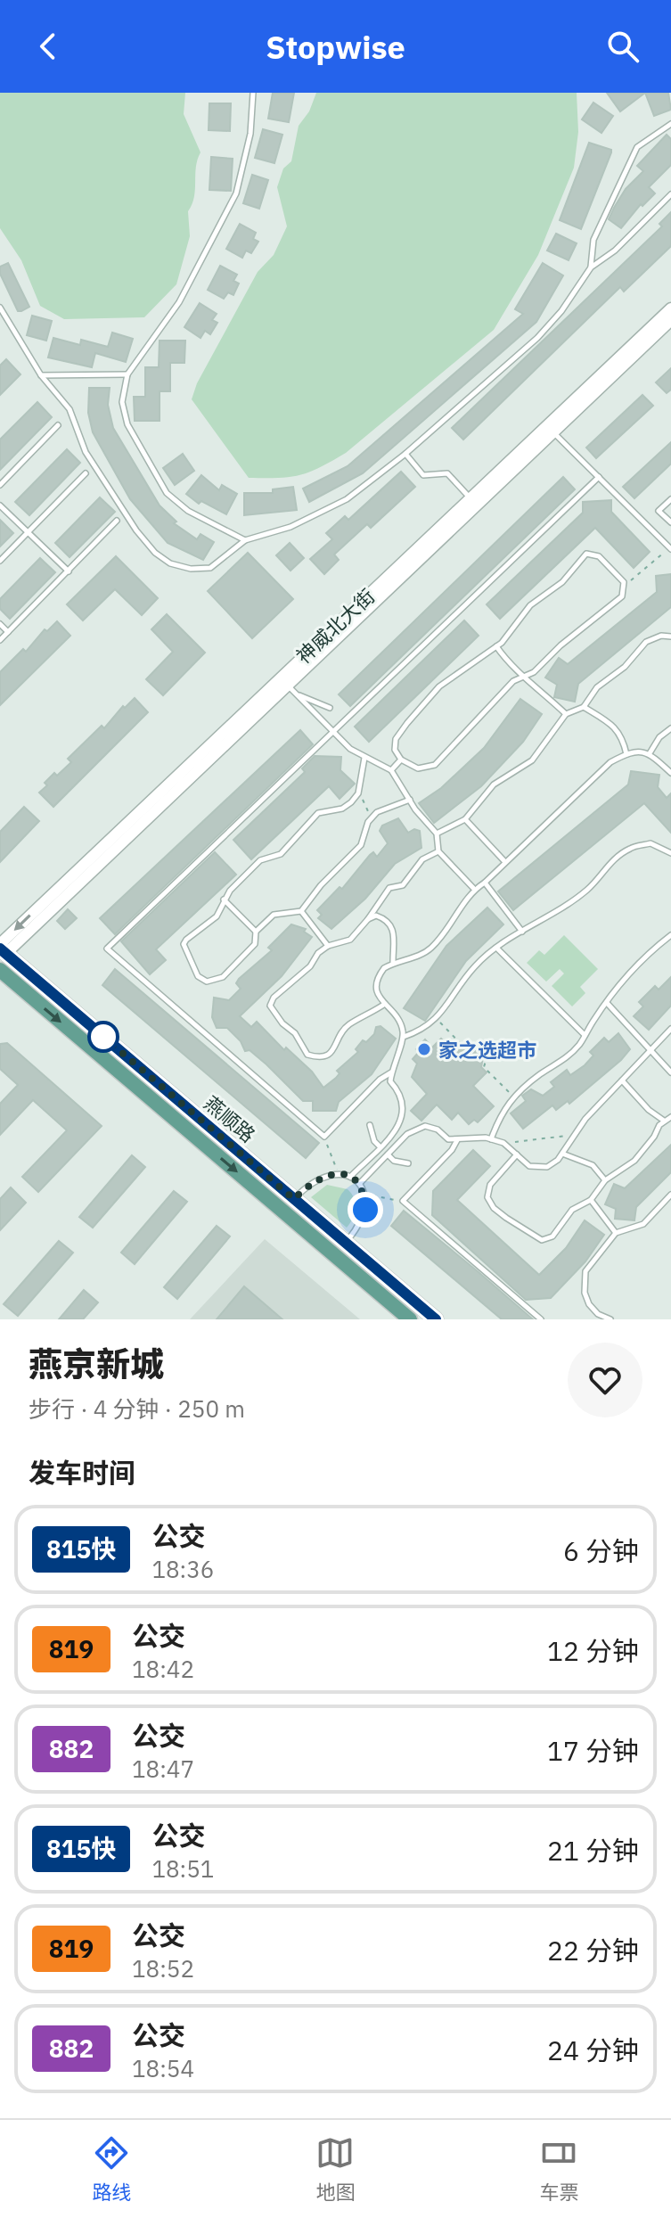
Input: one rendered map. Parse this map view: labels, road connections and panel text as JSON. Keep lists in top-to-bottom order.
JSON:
{
  "streets": {
    "main road": ["燕顺路"],
    "street": ["神威北大街"]
  },
  "crossings": [
    ["神威北大街", "燕顺路"]
  ],
  "places": ["家之选超市"],
  "lines": ["bus line 815快"],
  "page": {
    "header": "Stopwise",
    "heading": [
      ["燕京新城", "步行 · 4 分钟 · 250 m"],
      "发车时间"
    ],
    "list": [
      {
        "mark": "815快",
        "name": "公交",
        "note": "18:36",
        "value": "6 分钟"
      },
      {
        "mark": "819",
        "name": "公交",
        "note": "18:42",
        "value": "12 分钟"
      },
      {
        "mark": "882",
        "name": "公交",
        "note": "18:47",
        "value": "17 分钟"
      },
      {
        "mark": "815快",
        "name": "公交",
        "note": "18:51",
        "value": "21 分钟"
      },
      {
        "mark": "819",
        "name": "公交",
        "note": "18:52",
        "value": "22 分钟"
      },
      {
        "mark": "882",
        "name": "公交",
        "note": "18:54",
        "value": "24 分钟"
      }
    ],
    "tabs": ["路线", "地图", "车票"]
  }
}
